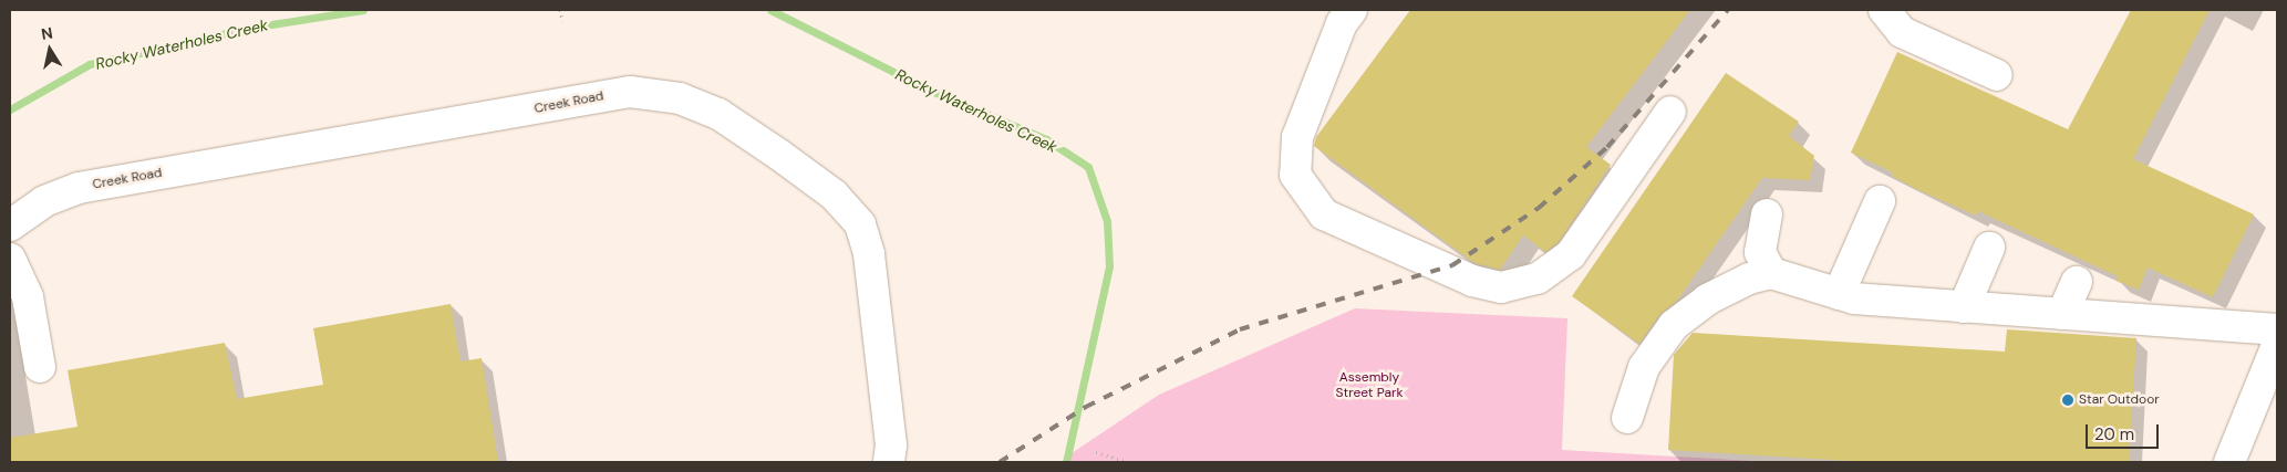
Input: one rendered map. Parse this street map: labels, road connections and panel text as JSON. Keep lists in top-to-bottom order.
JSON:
{
  "streets": {
    "street": ["Creek Road"]
  },
  "water": ["Rocky Waterholes Creek"],
  "parks": ["Assembly Street Park"],
  "places": ["Star Outdoor"],
  "scale_bar": "20 m",
  "north": "top"
}
